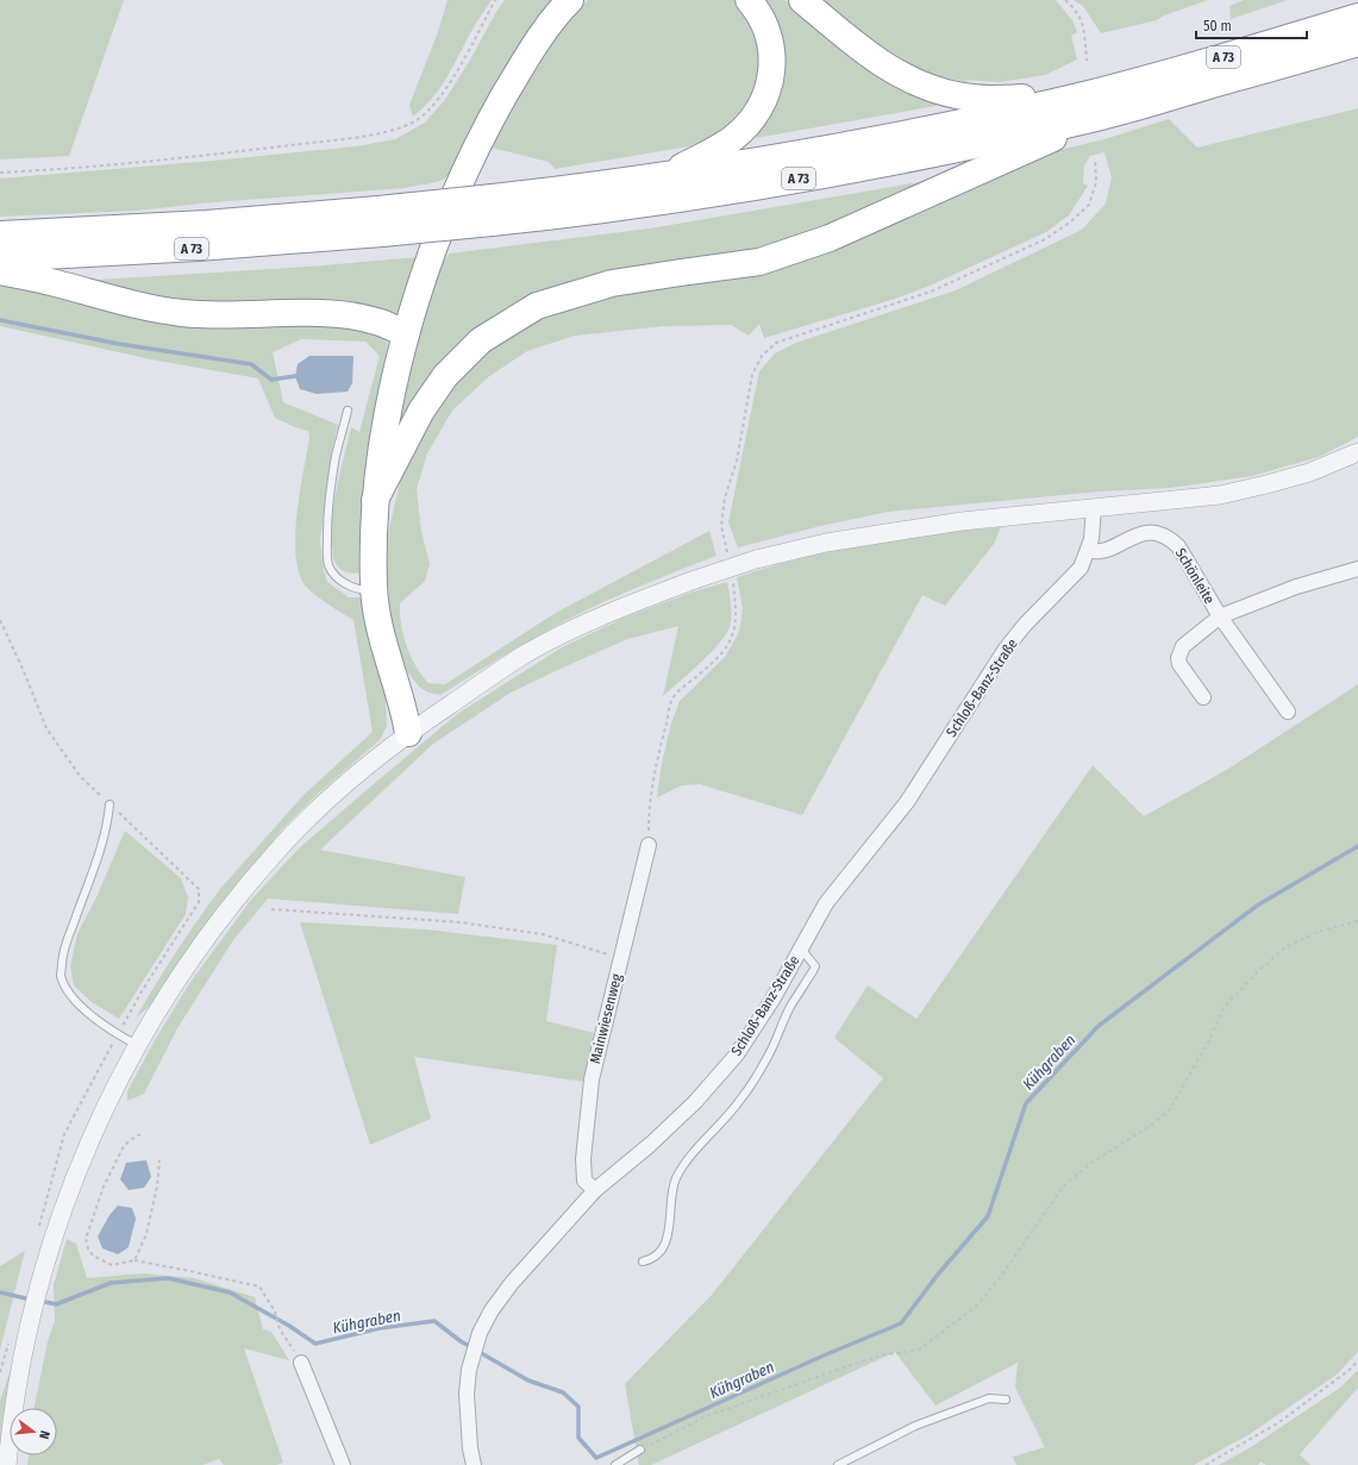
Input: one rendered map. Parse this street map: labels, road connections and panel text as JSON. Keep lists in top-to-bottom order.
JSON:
{
  "streets": {
    "highway": ["A 73"],
    "street": ["Schönleite", "Schloß-Banz-Straße", "Mainwiesenweg"]
  },
  "crossings": [
    ["Schönleite", "Schloß-Banz-Straße"],
    ["Schloß-Banz-Straße", "Mainwiesenweg"]
  ],
  "water": ["Kühgraben"],
  "scale_bar": "50 m",
  "north": "right"
}
